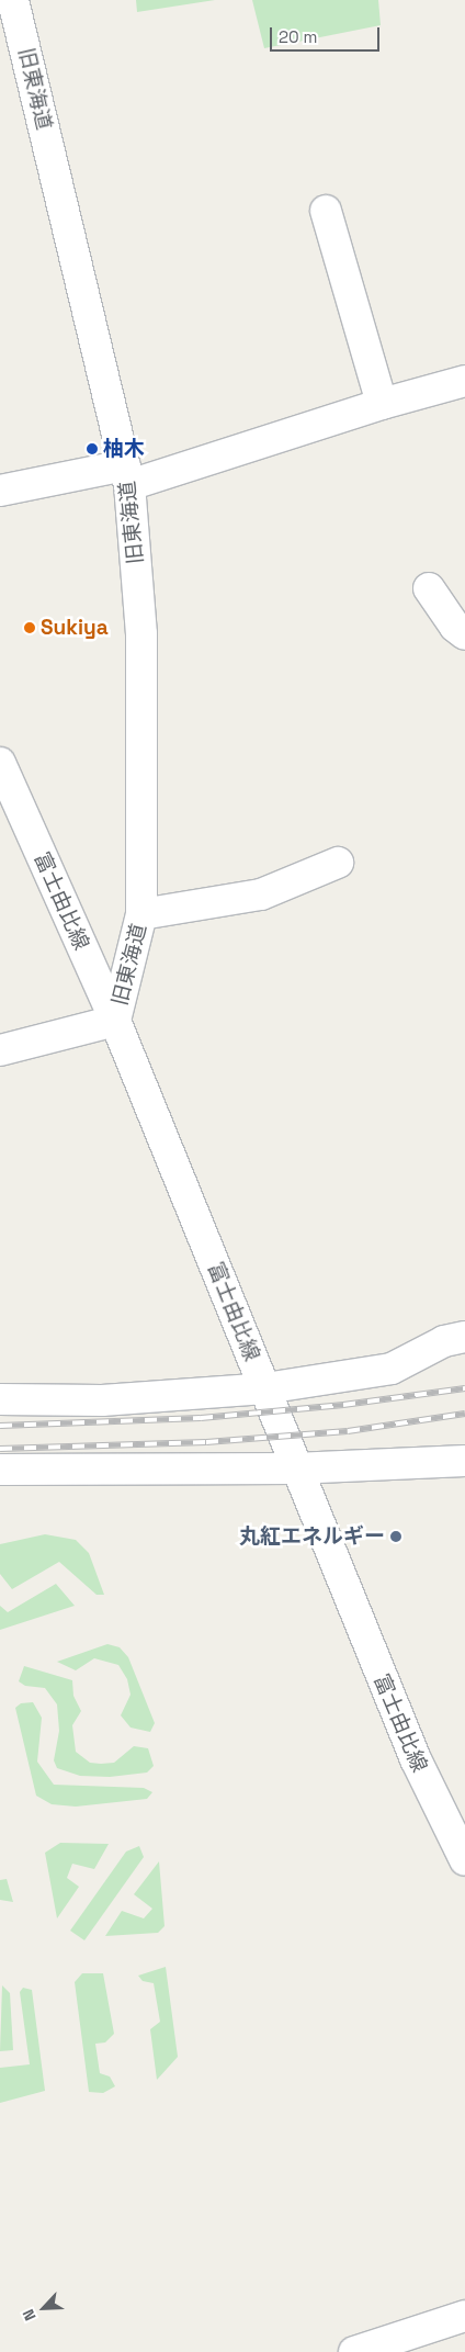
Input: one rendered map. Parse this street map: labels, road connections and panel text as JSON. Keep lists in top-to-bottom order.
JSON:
{
  "streets": {
    "street": ["旧東海道", "富士由比線"]
  },
  "crossings": [
    ["旧東海道", "富士由比線"]
  ],
  "places": ["柚木", "Sukiya", "丸紅エネルギー"],
  "scale_bar": "20 m",
  "north": "bottom left"
}
